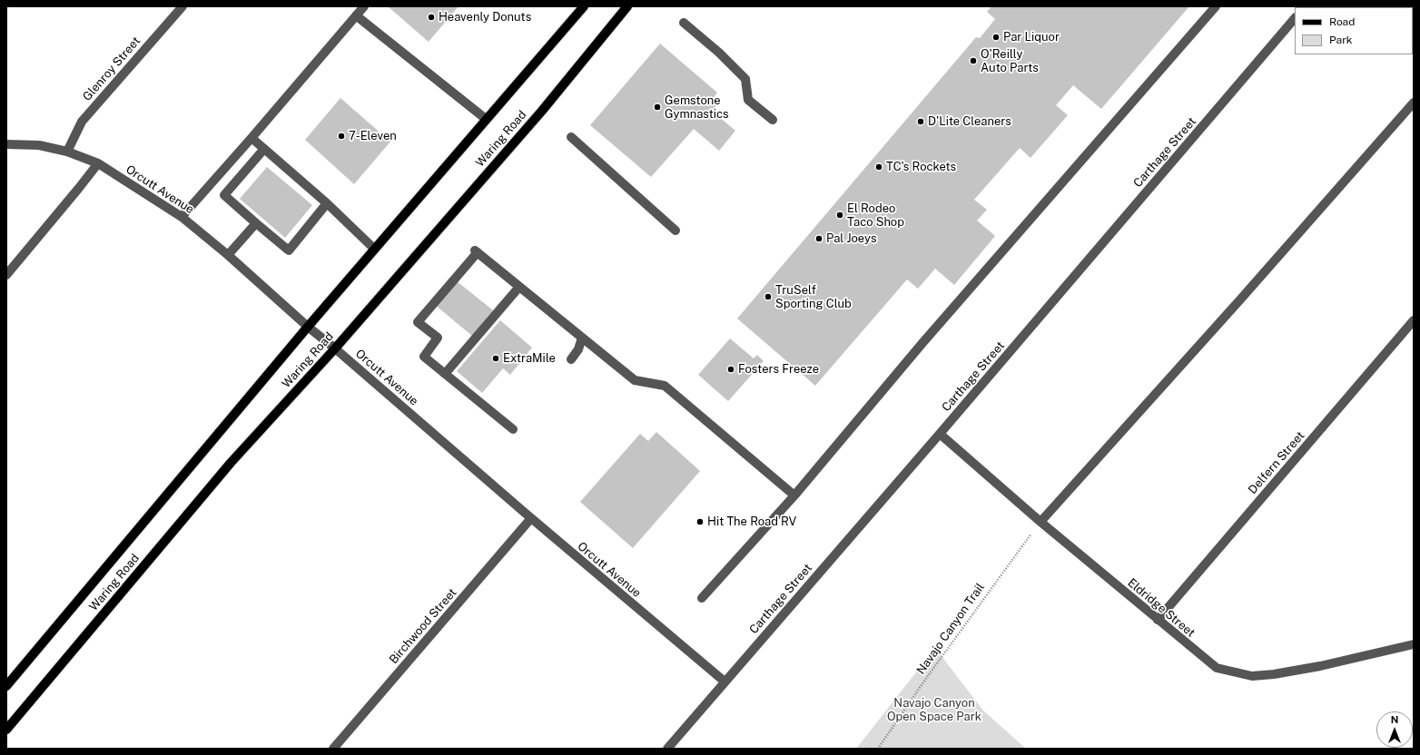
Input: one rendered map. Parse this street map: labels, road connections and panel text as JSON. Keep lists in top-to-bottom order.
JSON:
{
  "streets": {
    "main road": ["Waring Road"],
    "street": [
      "Glenroy Street",
      "Carthage Street",
      "Orcutt Avenue",
      "Delfern Street",
      "Eldridge Street",
      "Birchwood Street"
    ],
    "path": ["Navajo Canyon Trail"]
  },
  "crossings": [
    ["Glenroy Street", "Orcutt Avenue"],
    ["Waring Road", "Orcutt Avenue"],
    ["Carthage Street", "Orcutt Avenue"],
    ["Carthage Street", "Eldridge Street"],
    ["Orcutt Avenue", "Birchwood Street"],
    ["Delfern Street", "Eldridge Street"],
    ["Eldridge Street", "Navajo Canyon Trail"]
  ],
  "parks": ["Navajo Canyon Open Space Park"],
  "places": [
    "Heavenly Donuts",
    "Par Liquor",
    "O'Reilly Auto Parts",
    "Gemstone Gymnastics",
    "D'Lite Cleaners",
    "7-Eleven",
    "TC's Rockets",
    "El Rodeo Taco Shop",
    "Pal Joeys",
    "TruSelf Sporting Club",
    "ExtraMile",
    "Fosters Freeze",
    "Hit The Road RV"
  ],
  "legend": ["Road", "Park"],
  "north": "top"
}
